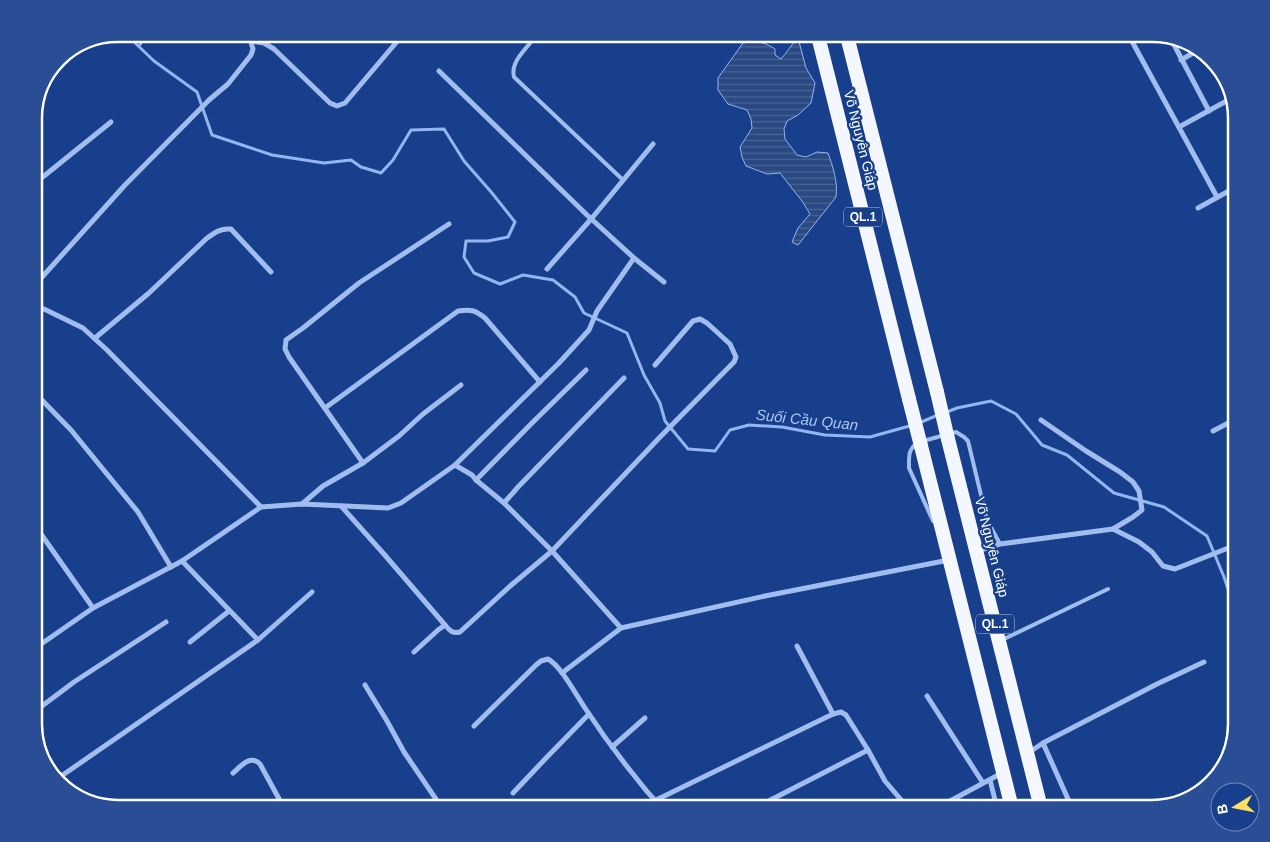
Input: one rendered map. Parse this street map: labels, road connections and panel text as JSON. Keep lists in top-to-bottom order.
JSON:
{
  "streets": {
    "highway": ["Võ Nguyên Giáp", "QL.1"]
  },
  "crossings": [
    ["Võ Nguyên Giáp", "QL.1"]
  ],
  "water": ["Suối Cầu Quan"],
  "north": "left"
}
